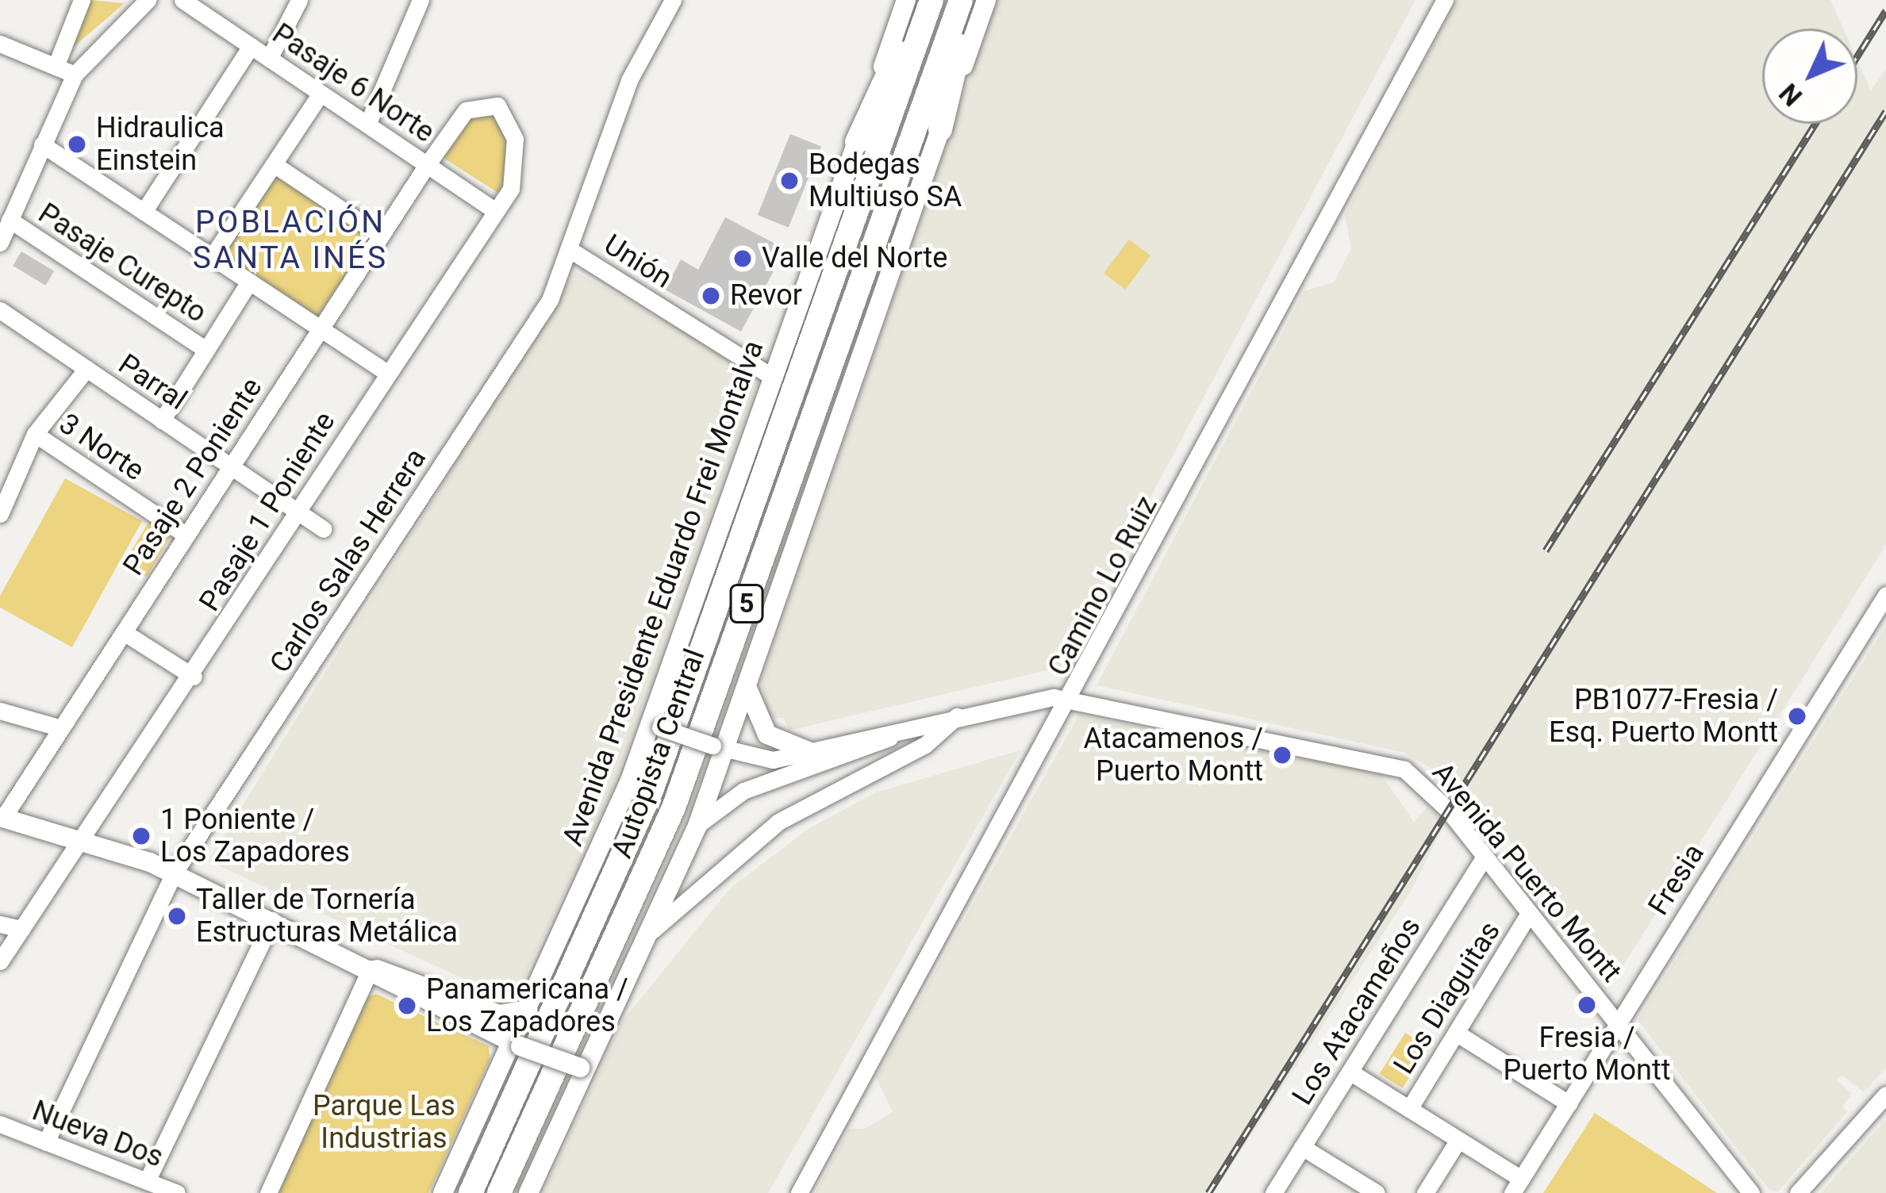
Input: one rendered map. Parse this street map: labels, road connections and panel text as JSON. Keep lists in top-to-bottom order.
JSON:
{
  "streets": {
    "highway": ["5", "Autopista Central"],
    "main road": ["Avenida Presidente Eduardo Frei Montalva"],
    "street": [
      "Pasaje 6 Norte",
      "Unión",
      "Pasaje Curepto",
      "Parral",
      "3 Norte",
      "Pasaje 2 Poniente",
      "Pasaje 1 Poniente",
      "Carlos Salas Herrera",
      "Camino Lo Ruiz",
      "Avenida Puerto Montt",
      "Fresia",
      "Los Diaguitas",
      "Los Atacameños",
      "Nueva Dos"
    ]
  },
  "crossings": [
    ["Pasaje 6 Norte", "Pasaje 2 Poniente"],
    ["Pasaje 6 Norte", "Pasaje 1 Poniente"],
    ["Unión", "Carlos Salas Herrera"],
    ["Unión", "Avenida Presidente Eduardo Frei Montalva"],
    ["Parral", "Pasaje 2 Poniente"],
    ["Parral", "Pasaje 1 Poniente"],
    ["3 Norte", "Pasaje 2 Poniente"],
    ["Pasaje 2 Poniente", "Pasaje 1 Poniente"],
    ["Carlos Salas Herrera", "Nueva Dos"],
    ["Camino Lo Ruiz", "Avenida Puerto Montt"],
    ["Avenida Presidente Eduardo Frei Montalva", "Avenida Puerto Montt"],
    ["Avenida Puerto Montt", "Fresia"],
    ["Avenida Puerto Montt", "Los Diaguitas"],
    ["Avenida Puerto Montt", "Los Atacameños"]
  ],
  "districts": ["POBLACIÓN SANTA INÉS"],
  "parks": ["Parque Las Industrias"],
  "places": [
    "Hidraulica Einstein",
    "Bodegas Multiuso SA",
    "Valle del Norte",
    "Revor",
    "PB1077-Fresia / Esq. Puerto Montt",
    "Atacamenos / Puerto Montt",
    "1 Poniente / Los Zapadores",
    "Taller de Tornería Estructuras Metálica",
    "Fresia / Puerto Montt",
    "Panamericana / Los Zapadores"
  ],
  "north": "bottom left"
}
